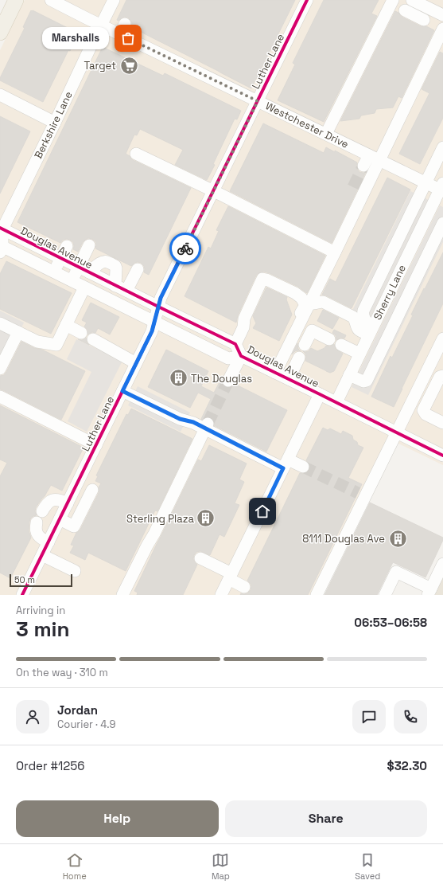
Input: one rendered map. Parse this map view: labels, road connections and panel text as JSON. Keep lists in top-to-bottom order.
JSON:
{
  "streets": {
    "street": [
      "Luther Lane",
      "Berkshire Lane",
      "Westchester Drive",
      "Douglas Avenue",
      "Sherry Lane"
    ]
  },
  "crossings": [
    ["Luther Lane", "Westchester Drive"],
    ["Luther Lane", "Douglas Avenue"],
    ["Berkshire Lane", "Westchester Drive"],
    ["Berkshire Lane", "Douglas Avenue"],
    ["Westchester Drive", "Sherry Lane"],
    ["Douglas Avenue", "Sherry Lane"]
  ],
  "places": {
    "other": ["Marshalls"],
    "supermarket": ["Target"],
    "building": ["The Douglas", "Sterling Plaza", "8111 Douglas Ave"]
  },
  "scale_bar": "50 m",
  "page": {
    "bubble": "Marshalls",
    "scale": "50 m",
    "heading": ["3 min", "Arriving in", "06:53–06:58"],
    "panel": [
      "Jordan",
      "Courier · 4.9",
      "Order #1256",
      "$32.30"
    ],
    "bar": "On the way · 310 m",
    "buttons": ["Help", "Share"],
    "tabs": ["Home", "Map", "Saved"]
  }
}
